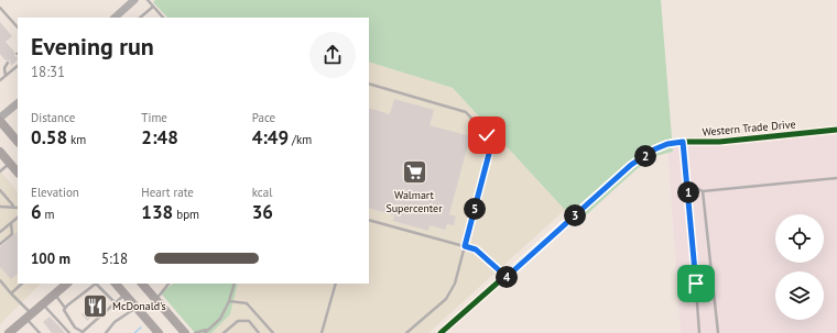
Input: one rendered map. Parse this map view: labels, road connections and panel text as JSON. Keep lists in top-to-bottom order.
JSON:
{
  "streets": {
    "street": ["Western Trade Drive"]
  },
  "places": {
    "supermarket": ["Walmart Supercenter"],
    "restaurant": ["McDonald's"]
  },
  "page": {
    "heading": ["Evening run", "18:31"],
    "stats": [
      ["Distance", "0.58 km"],
      ["Time", "2:48"],
      ["Pace", "4:49 /km"],
      ["Elevation", "6 m"],
      ["Heart rate", "138 bpm"],
      ["kcal", "36"]
    ],
    "pins": [
      "2",
      "1",
      "5",
      "3",
      "4"
    ],
    "list": [
      {
        "name": "100 m",
        "note": "5:18"
      }
    ]
  }
}
